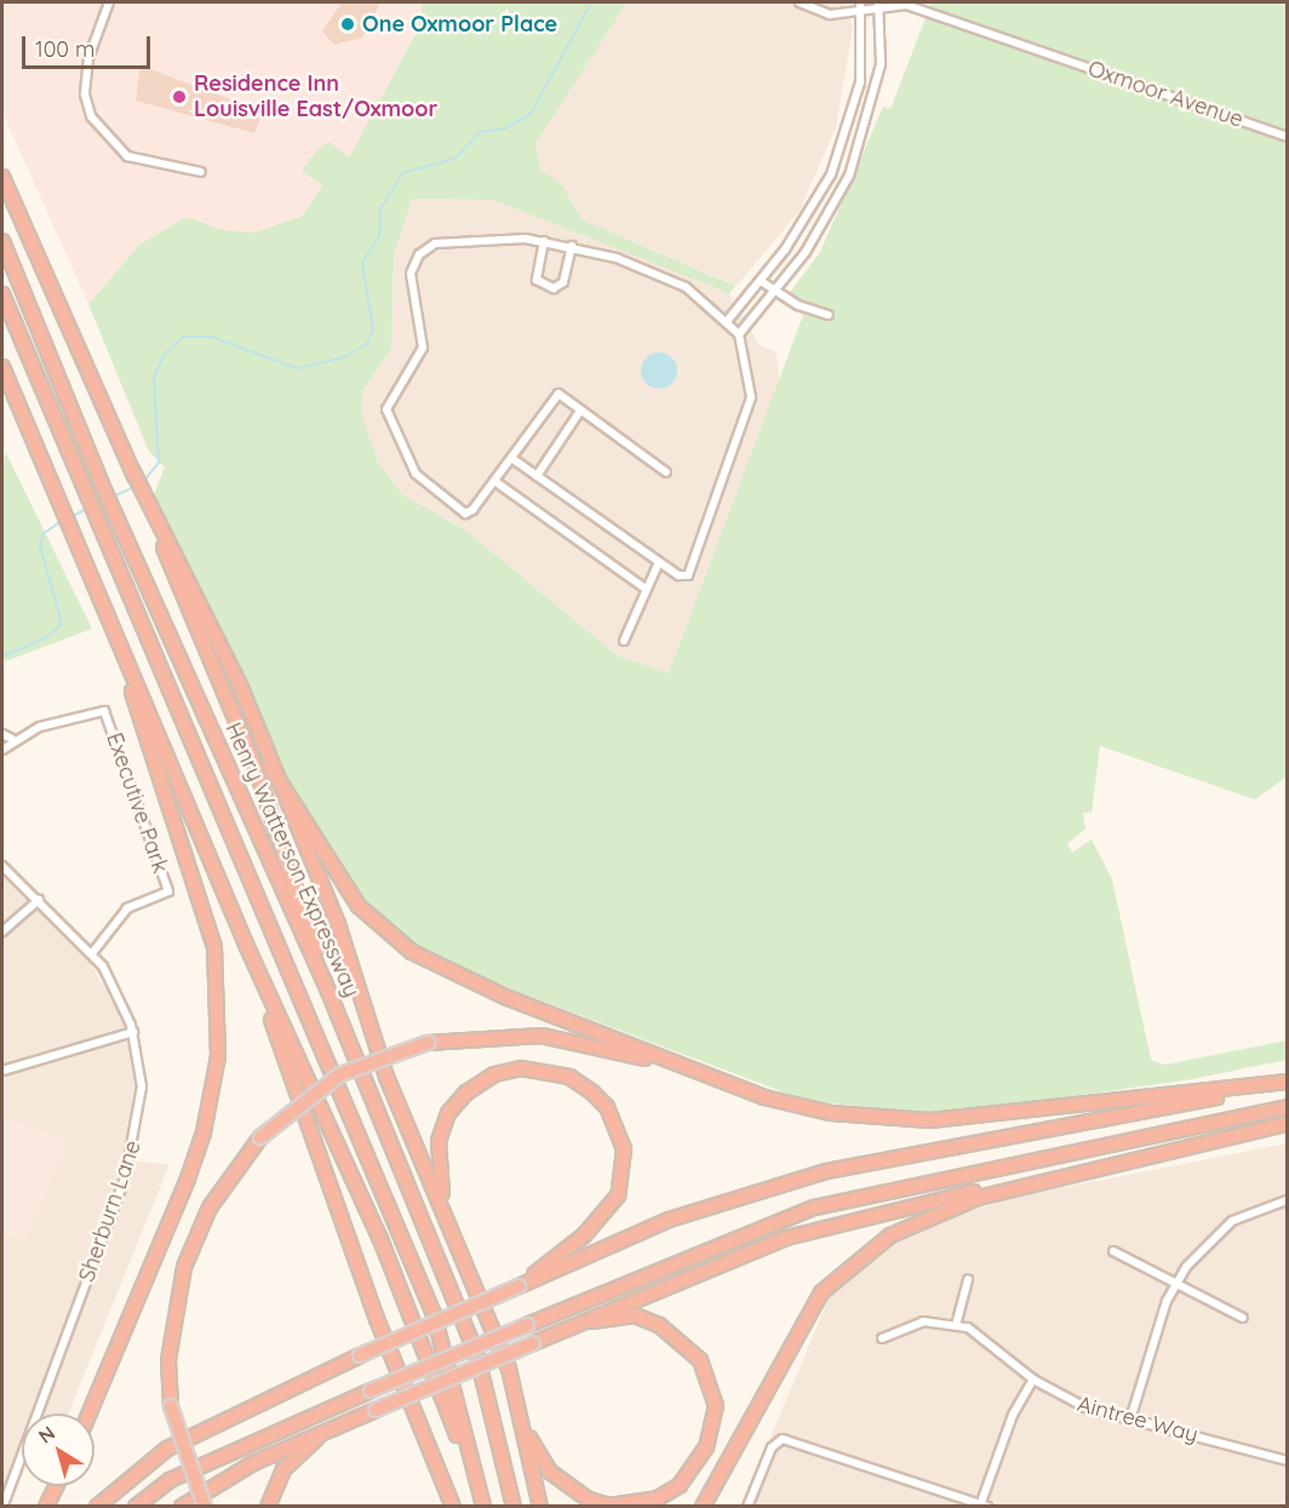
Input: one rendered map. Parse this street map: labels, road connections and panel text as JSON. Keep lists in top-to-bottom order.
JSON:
{
  "streets": {
    "highway": ["Henry Watterson Expressway"],
    "street": [
      "Oxmoor Avenue",
      "Executive Park",
      "Sherburn Lane",
      "Aintree Way"
    ]
  },
  "crossings": [
    ["Executive Park", "Sherburn Lane"]
  ],
  "places": ["One Oxmoor Place", "Residence Inn Louisville East/Oxmoor"],
  "scale_bar": "100 m",
  "north": "top left"
}
